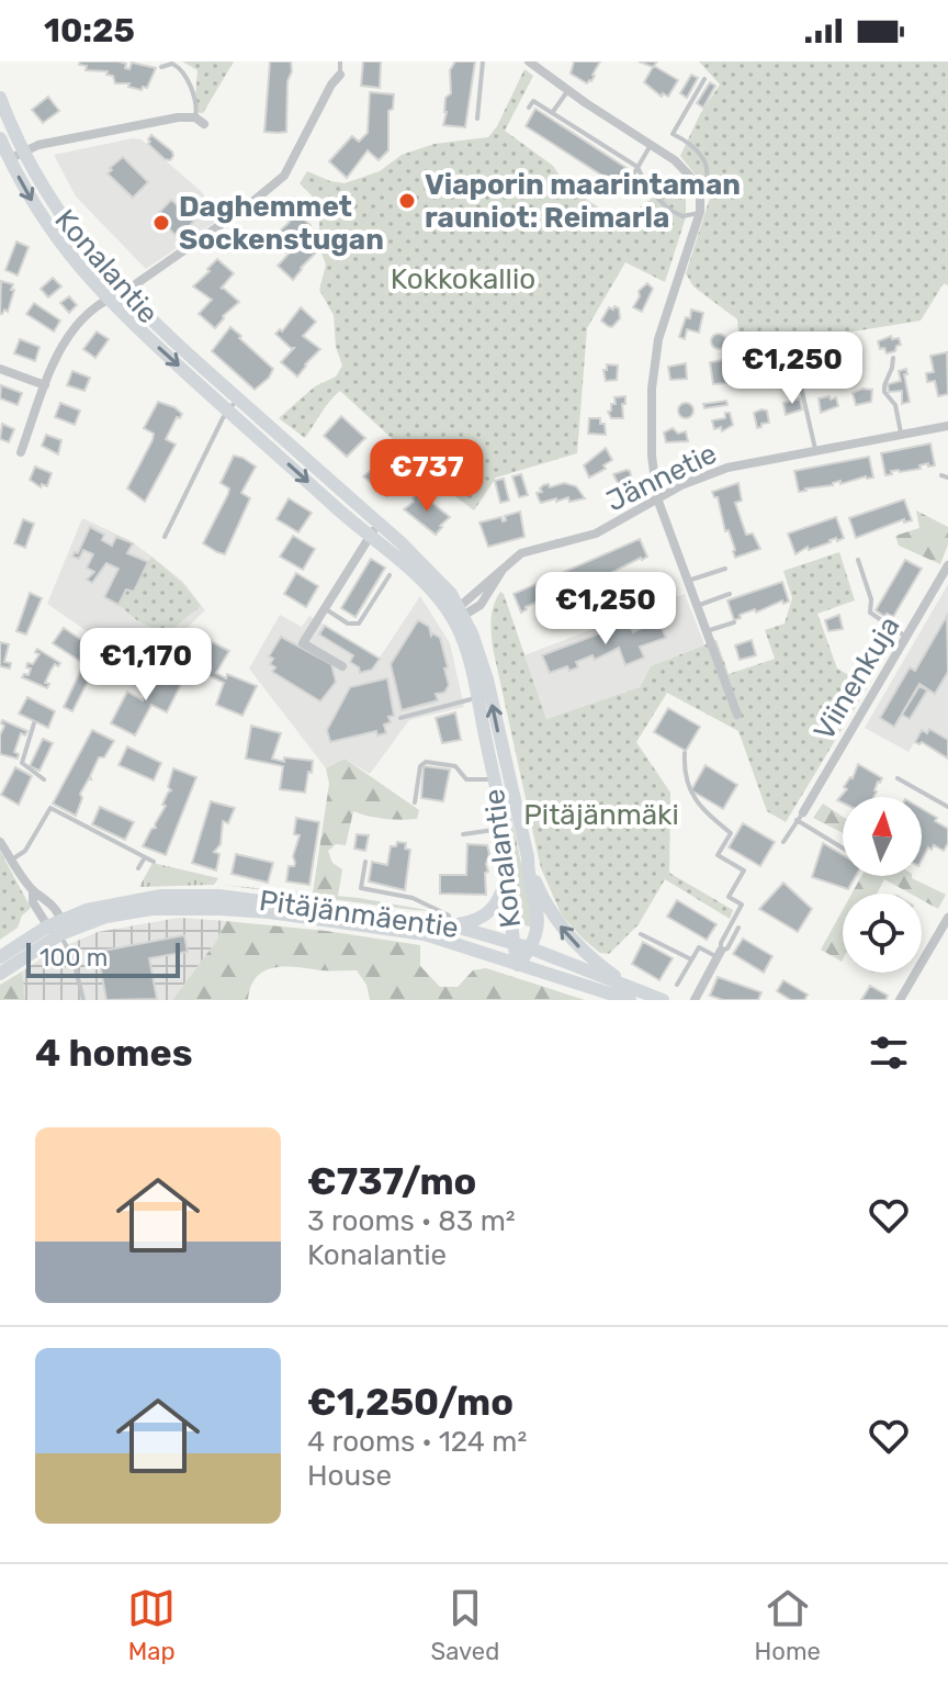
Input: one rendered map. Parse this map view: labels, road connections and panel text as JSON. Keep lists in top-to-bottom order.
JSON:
{
  "streets": {
    "main road": ["Konalantie", "Pitäjänmäentie"],
    "street": ["Jännetie", "Viinenkuja"]
  },
  "crossings": [
    ["Konalantie", "Jännetie"],
    ["Konalantie", "Pitäjänmäentie"]
  ],
  "parks": ["Kokkokallio", "Pitäjänmäki"],
  "places": ["Viaporin maarintaman rauniot: Reimarla", "Daghemmet Sockenstugan"],
  "scale_bar": "100 m",
  "north": "top",
  "page": {
    "status": "10:25",
    "price": [
      "€1,250",
      "€737",
      "€1,250",
      "€1,170"
    ],
    "scale": "100 m",
    "heading": "4 homes",
    "list": [
      {
        "name": "€737/mo",
        "note": "3 rooms · 83 m² · Konalantie"
      },
      {
        "name": "€1,250/mo",
        "note": "4 rooms · 124 m² · House"
      }
    ],
    "tabs": ["Map", "Saved", "Home"]
  }
}
